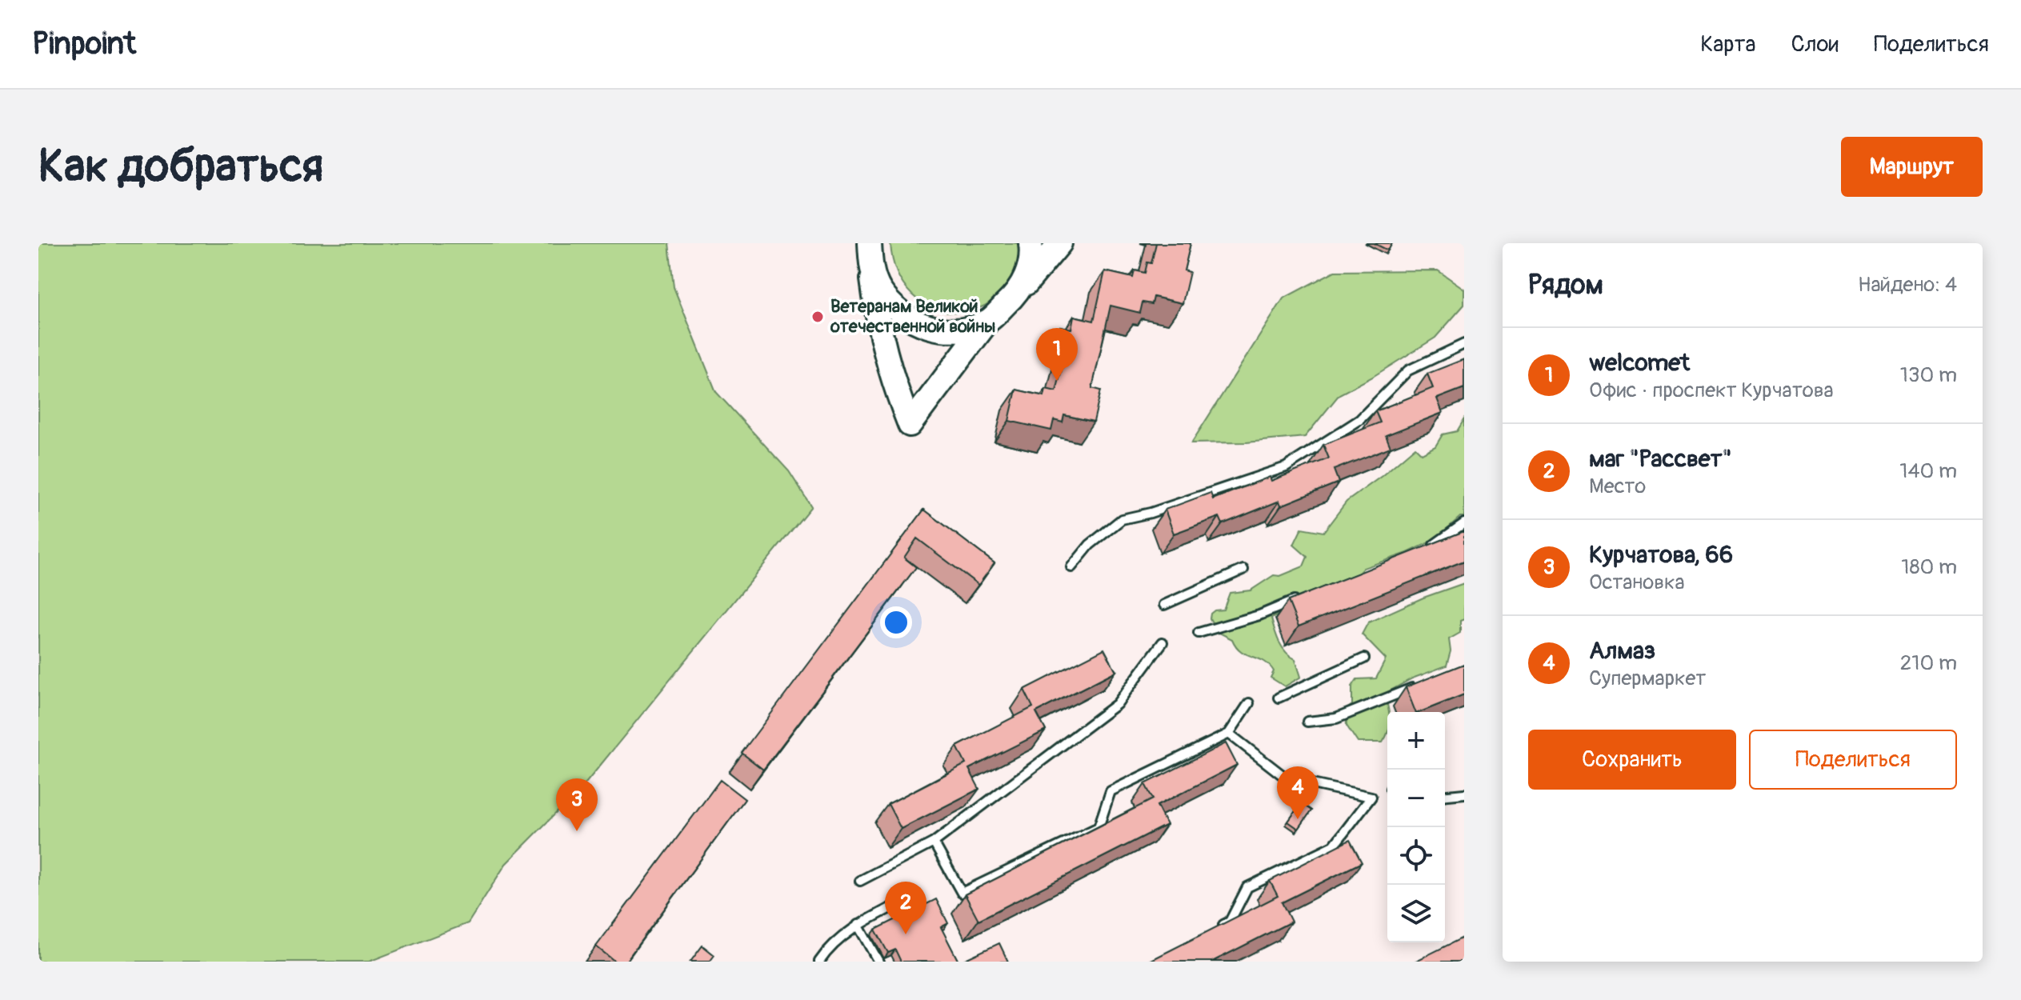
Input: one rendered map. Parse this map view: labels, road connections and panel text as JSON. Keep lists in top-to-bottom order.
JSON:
{
  "places": ["Ветеранам Великой отечественной войны"],
  "page": {
    "header": "Pinpoint",
    "nav": ["Карта", "Слои", "Поделиться"],
    "buttons": [
      "Маршрут",
      ["Сохранить", "Поделиться"]
    ],
    "title": "Как добраться",
    "heading": ["Рядом", "Найдено: 4"],
    "list": [
      {
        "mark": "1",
        "name": "welcomet",
        "note": "Офис · проспект Курчатова",
        "value": "130 m"
      },
      {
        "mark": "2",
        "name": "маг \"Рассвет\"",
        "note": "Место",
        "value": "140 m"
      },
      {
        "mark": "3",
        "name": "Курчатова, 66",
        "note": "Остановка",
        "value": "180 m"
      },
      {
        "mark": "4",
        "name": "Алмаз",
        "note": "Супермаркет",
        "value": "210 m"
      }
    ],
    "pins": [
      "1",
      "4",
      "3",
      "2"
    ],
    "map_buttons": ["+", "−"]
  }
}
